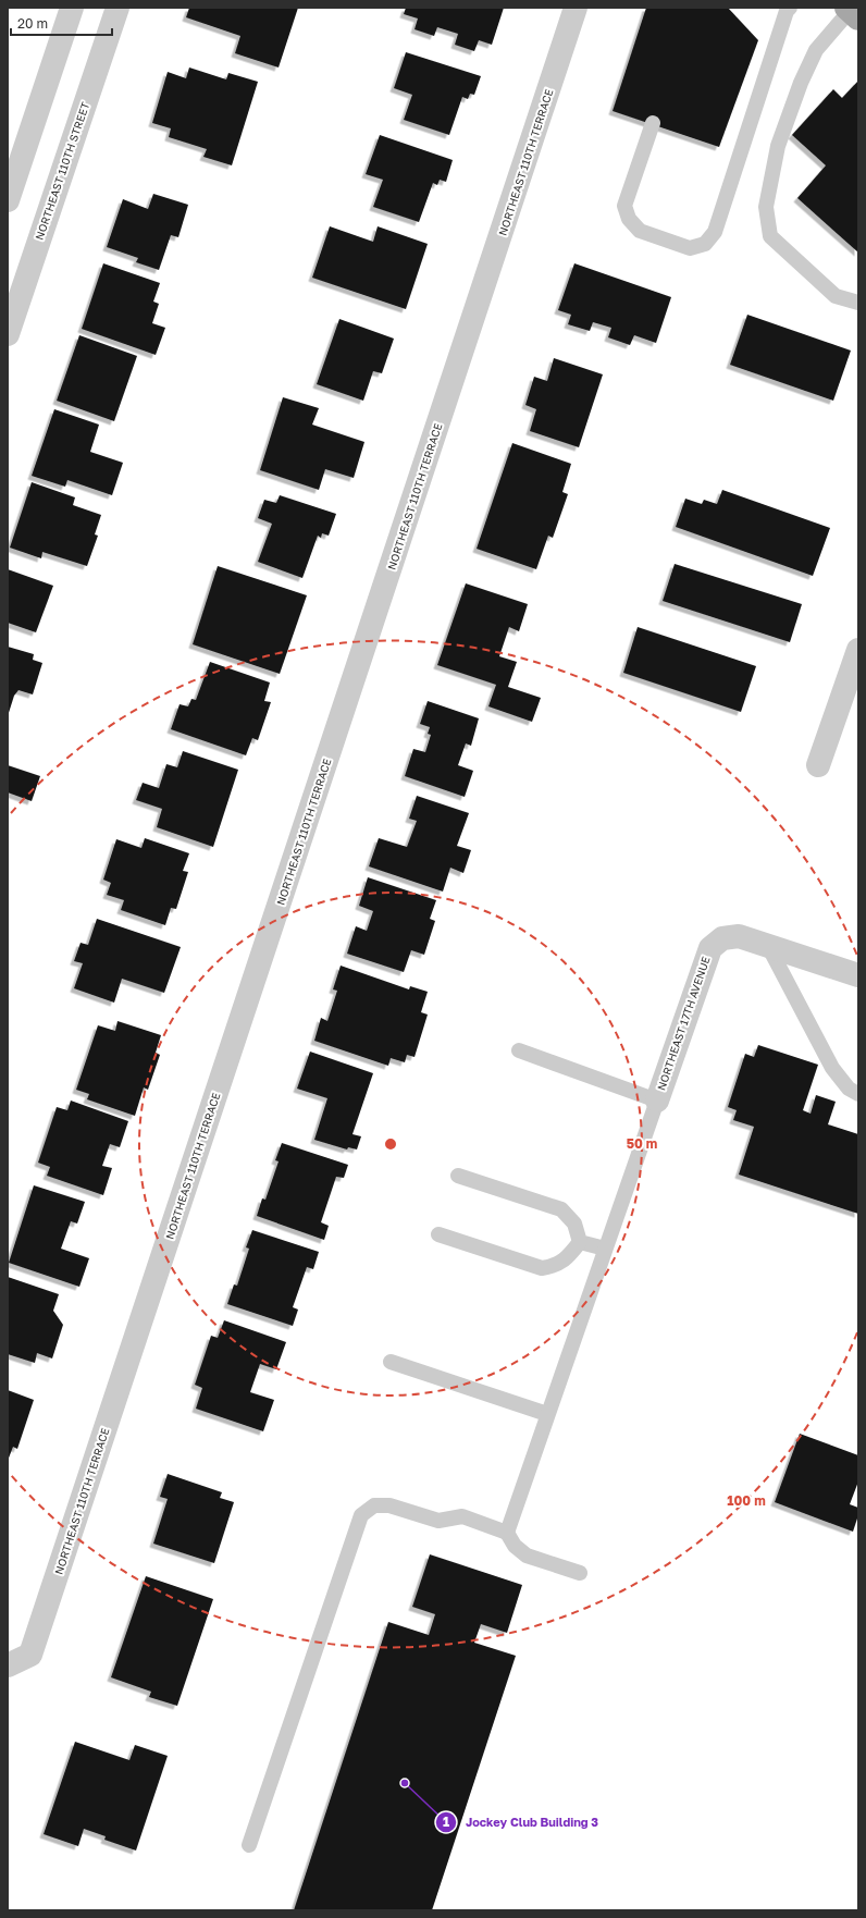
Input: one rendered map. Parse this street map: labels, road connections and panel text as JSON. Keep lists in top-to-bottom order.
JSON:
{
  "streets": {
    "street": ["NORTHEAST 110TH TERRACE", "NORTHEAST 110TH STREET", "NORTHEAST 17TH AVENUE"]
  },
  "places": ["Jockey Club Building 3"],
  "scale_bar": "20 m",
  "rings": ["50 m", "100 m"]
}
